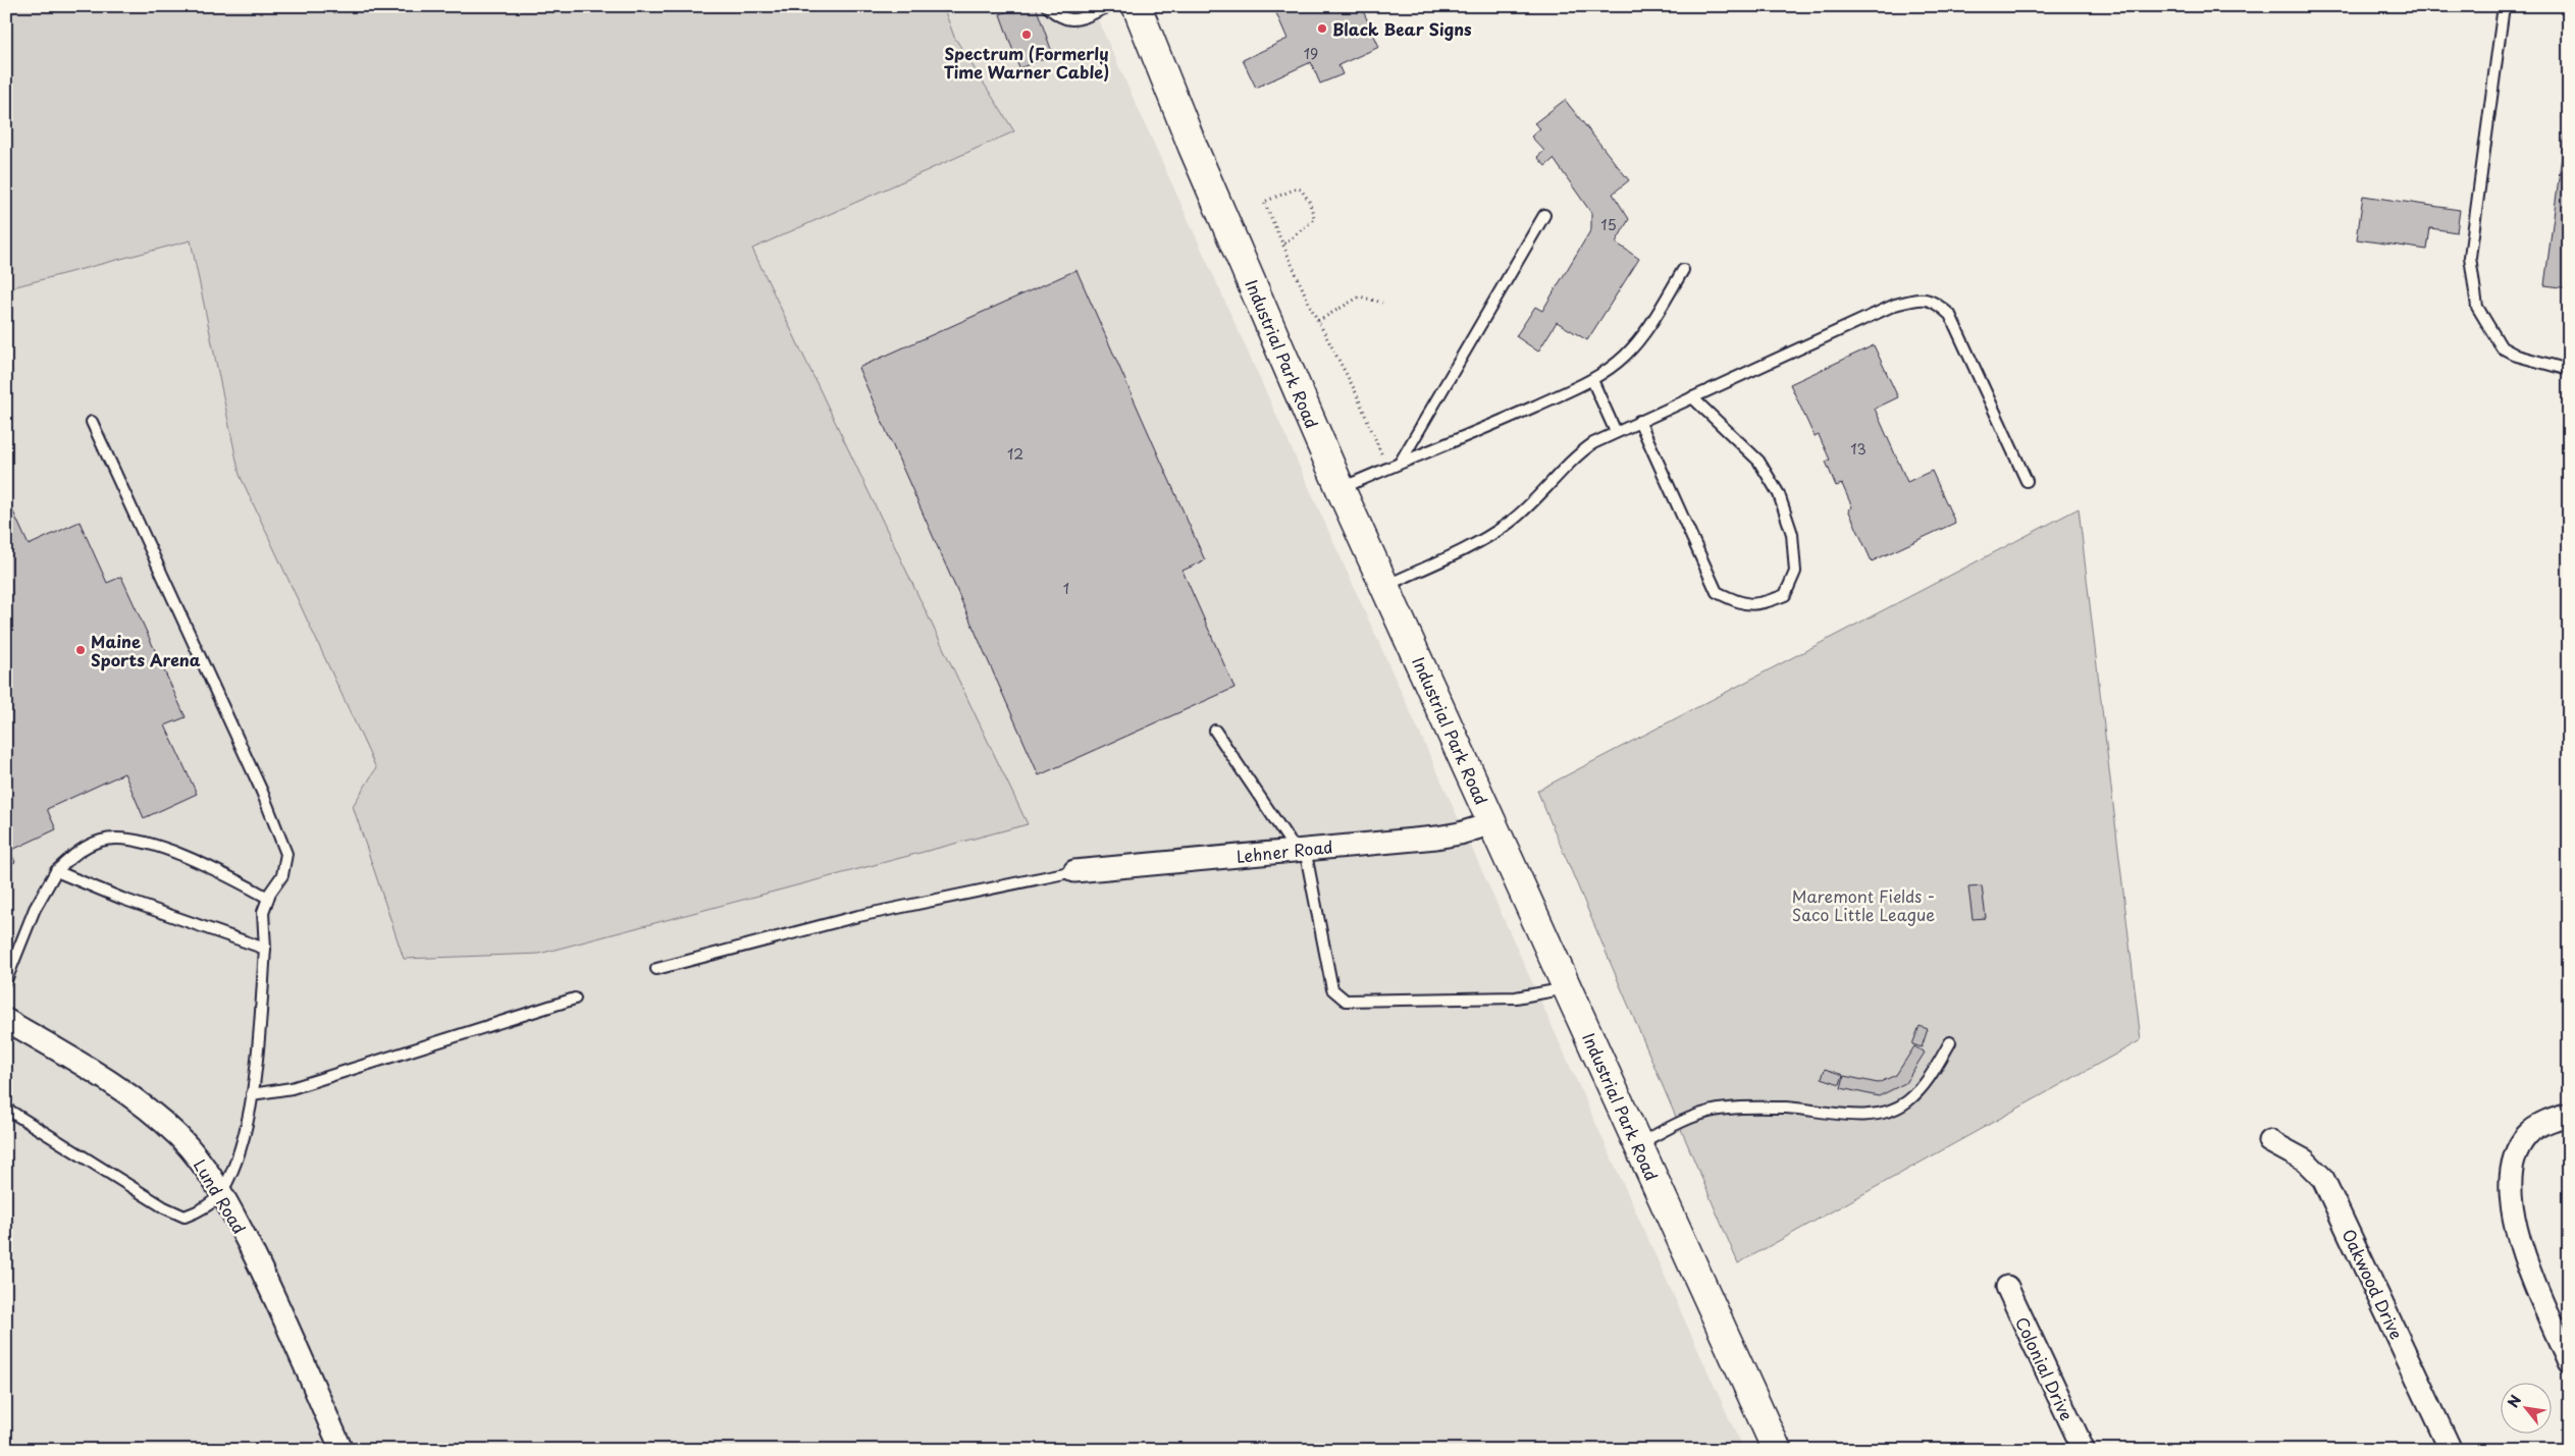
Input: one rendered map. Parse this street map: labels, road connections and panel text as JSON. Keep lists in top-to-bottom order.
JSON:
{
  "streets": {
    "main road": ["Industrial Park Road"],
    "street": [
      "Lehner Road",
      "Lund Road",
      "Oakwood Drive",
      "Colonial Drive"
    ]
  },
  "crossings": [
    ["Industrial Park Road", "Lehner Road"]
  ],
  "parks": ["Maremont Fields - Saco Little League"],
  "places": ["Black Bear Signs", "Spectrum (Formerly Time Warner Cable)", "Maine Sports Arena"],
  "house_numbers": [
    "19",
    "15",
    "13",
    "12",
    "1"
  ],
  "north": "top left"
}
